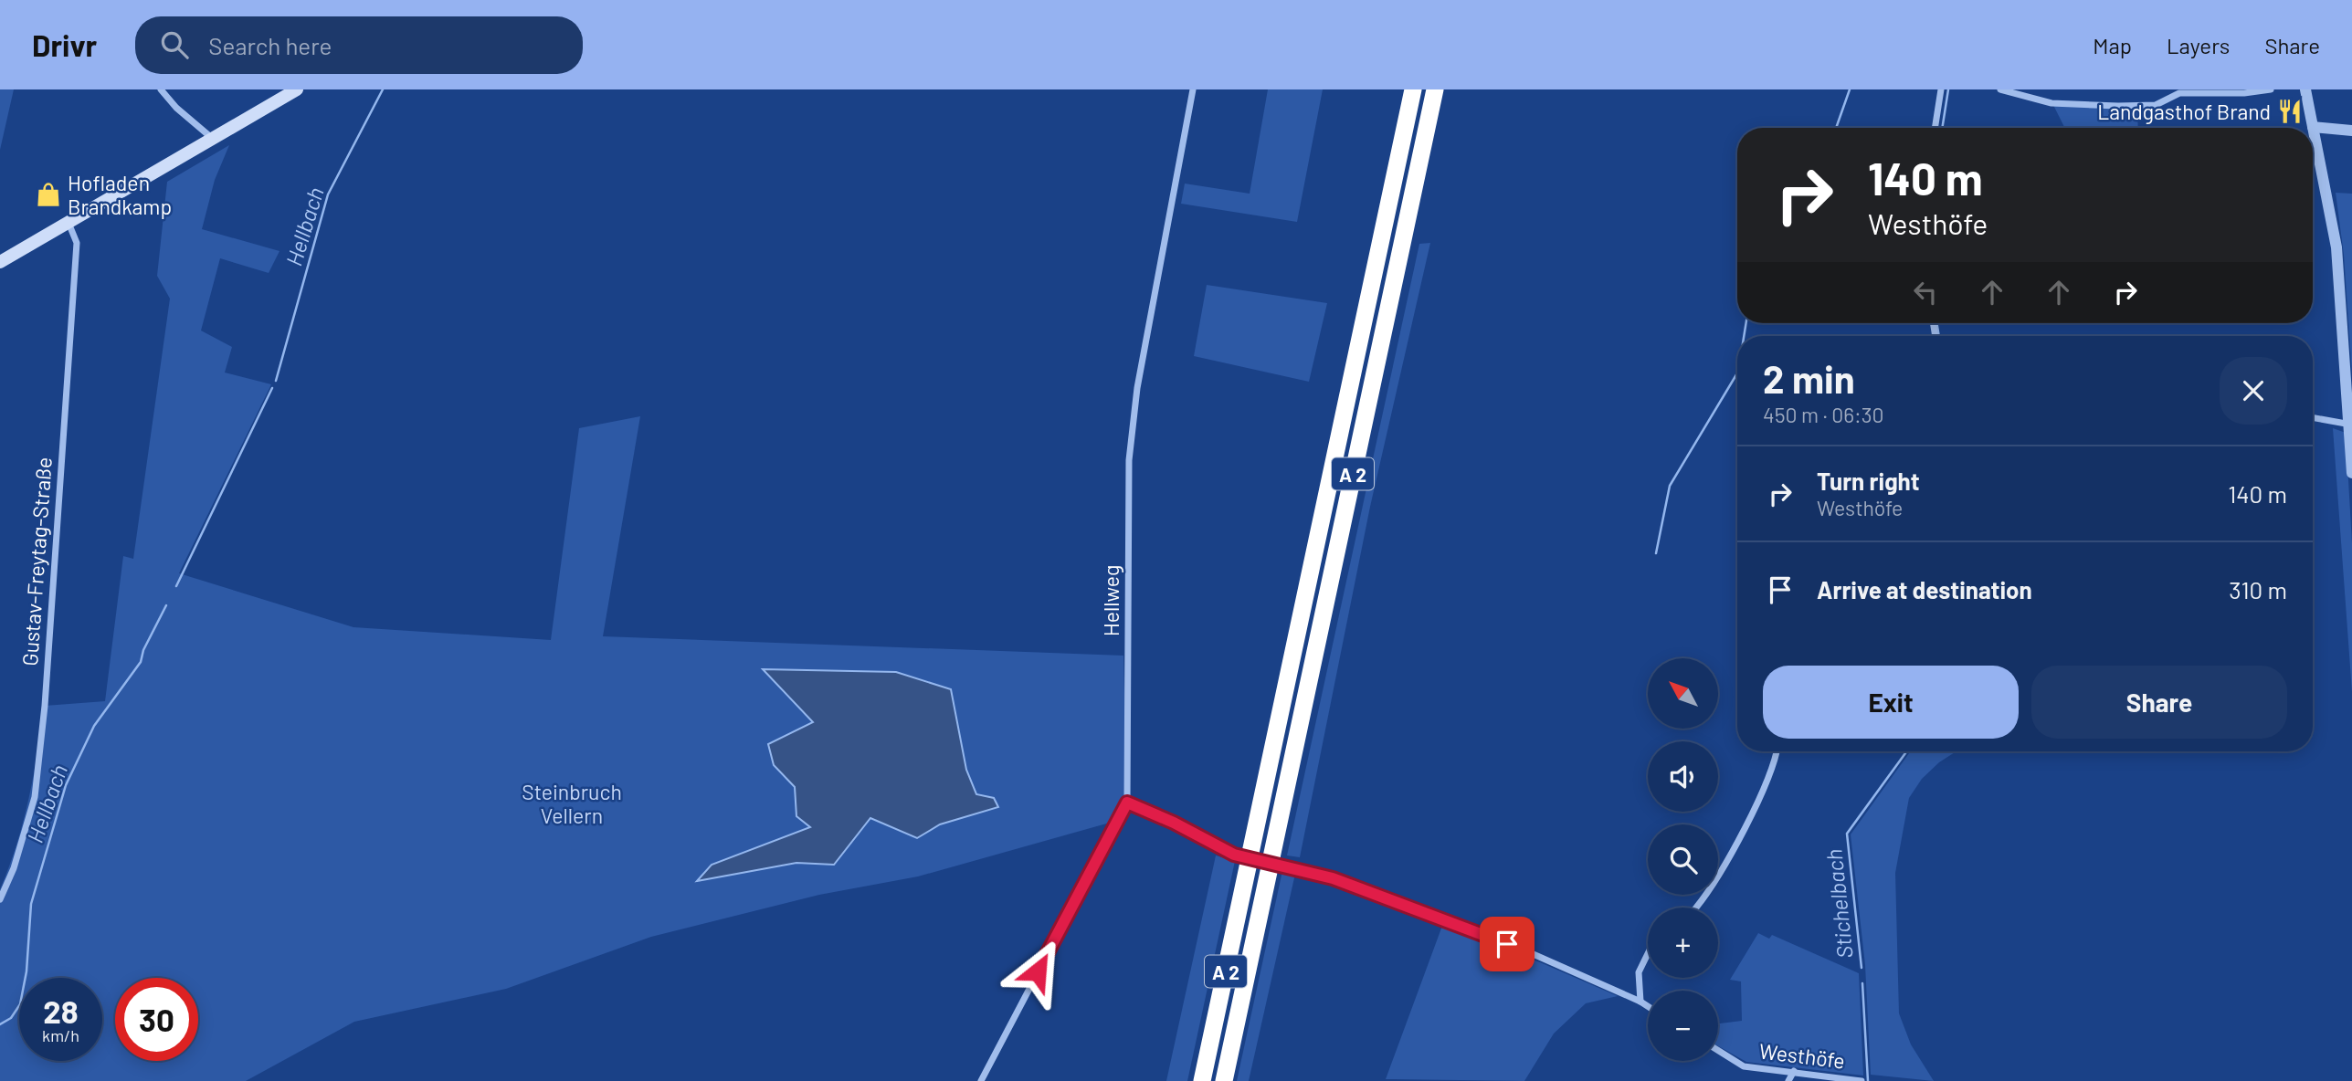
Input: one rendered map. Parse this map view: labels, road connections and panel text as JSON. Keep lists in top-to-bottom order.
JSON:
{
  "streets": {
    "highway": ["A 2"],
    "street": ["Gustav-Freytag-Straße", "Hellweg", "Westhöfe"]
  },
  "water": ["Hellbach", "Stichelbach"],
  "parks": ["Steinbruch Vellern"],
  "places": {
    "restaurant": ["Landgasthof Brand"],
    "shop": ["Hofladen Brandkamp"]
  },
  "north": "top left",
  "page": {
    "header": "Drivr",
    "search": "Search here",
    "nav": ["Map", "Layers", "Share"],
    "turn": ["140 m", "Westhöfe"],
    "heading": ["2 min", "450 m · 06:30"],
    "list": [
      {
        "name": "Turn right",
        "note": "Westhöfe",
        "value": "140 m"
      },
      {
        "name": "Arrive at destination",
        "value": "310 m"
      }
    ],
    "buttons": ["Exit", "Share"],
    "map_buttons": ["+", "−"],
    "speed": "28 km/h",
    "limit": "30"
  }
}
